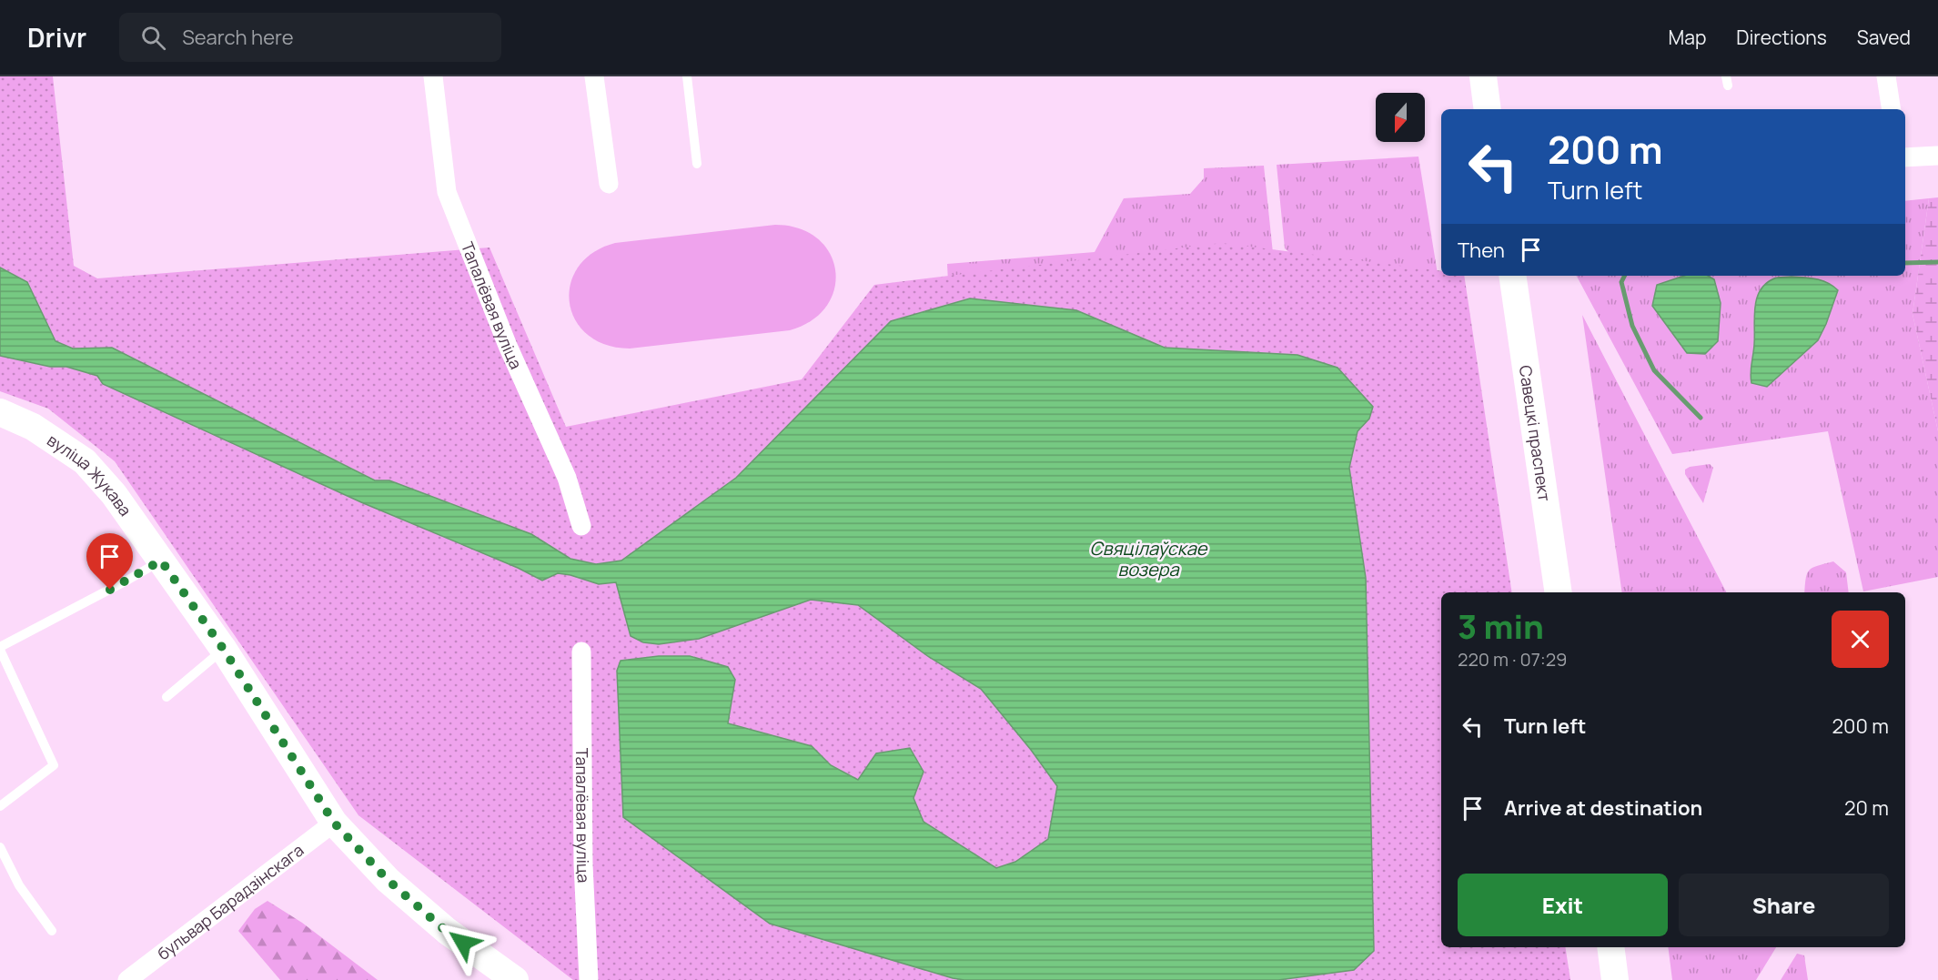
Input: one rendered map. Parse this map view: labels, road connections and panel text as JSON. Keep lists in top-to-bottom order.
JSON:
{
  "streets": {
    "street": [
      "Тапалёвая вуліца",
      "Савецкі праспект",
      "вуліца Жукава",
      "бульвар Барадзінскага"
    ]
  },
  "crossings": [
    ["вуліца Жукава", "бульвар Барадзінскага"]
  ],
  "water": ["Свяцілаўскае возера"],
  "north": "bottom",
  "page": {
    "header": "Drivr",
    "search": "Search here",
    "nav": ["Map", "Directions", "Saved"],
    "turn": ["200 m", "Turn left"],
    "then": "Then",
    "heading": ["3 min", "220 m · 07:29"],
    "list": [
      {
        "name": "Turn left",
        "value": "200 m"
      },
      {
        "name": "Arrive at destination",
        "value": "20 m"
      }
    ],
    "buttons": ["Exit", "Share"]
  }
}
